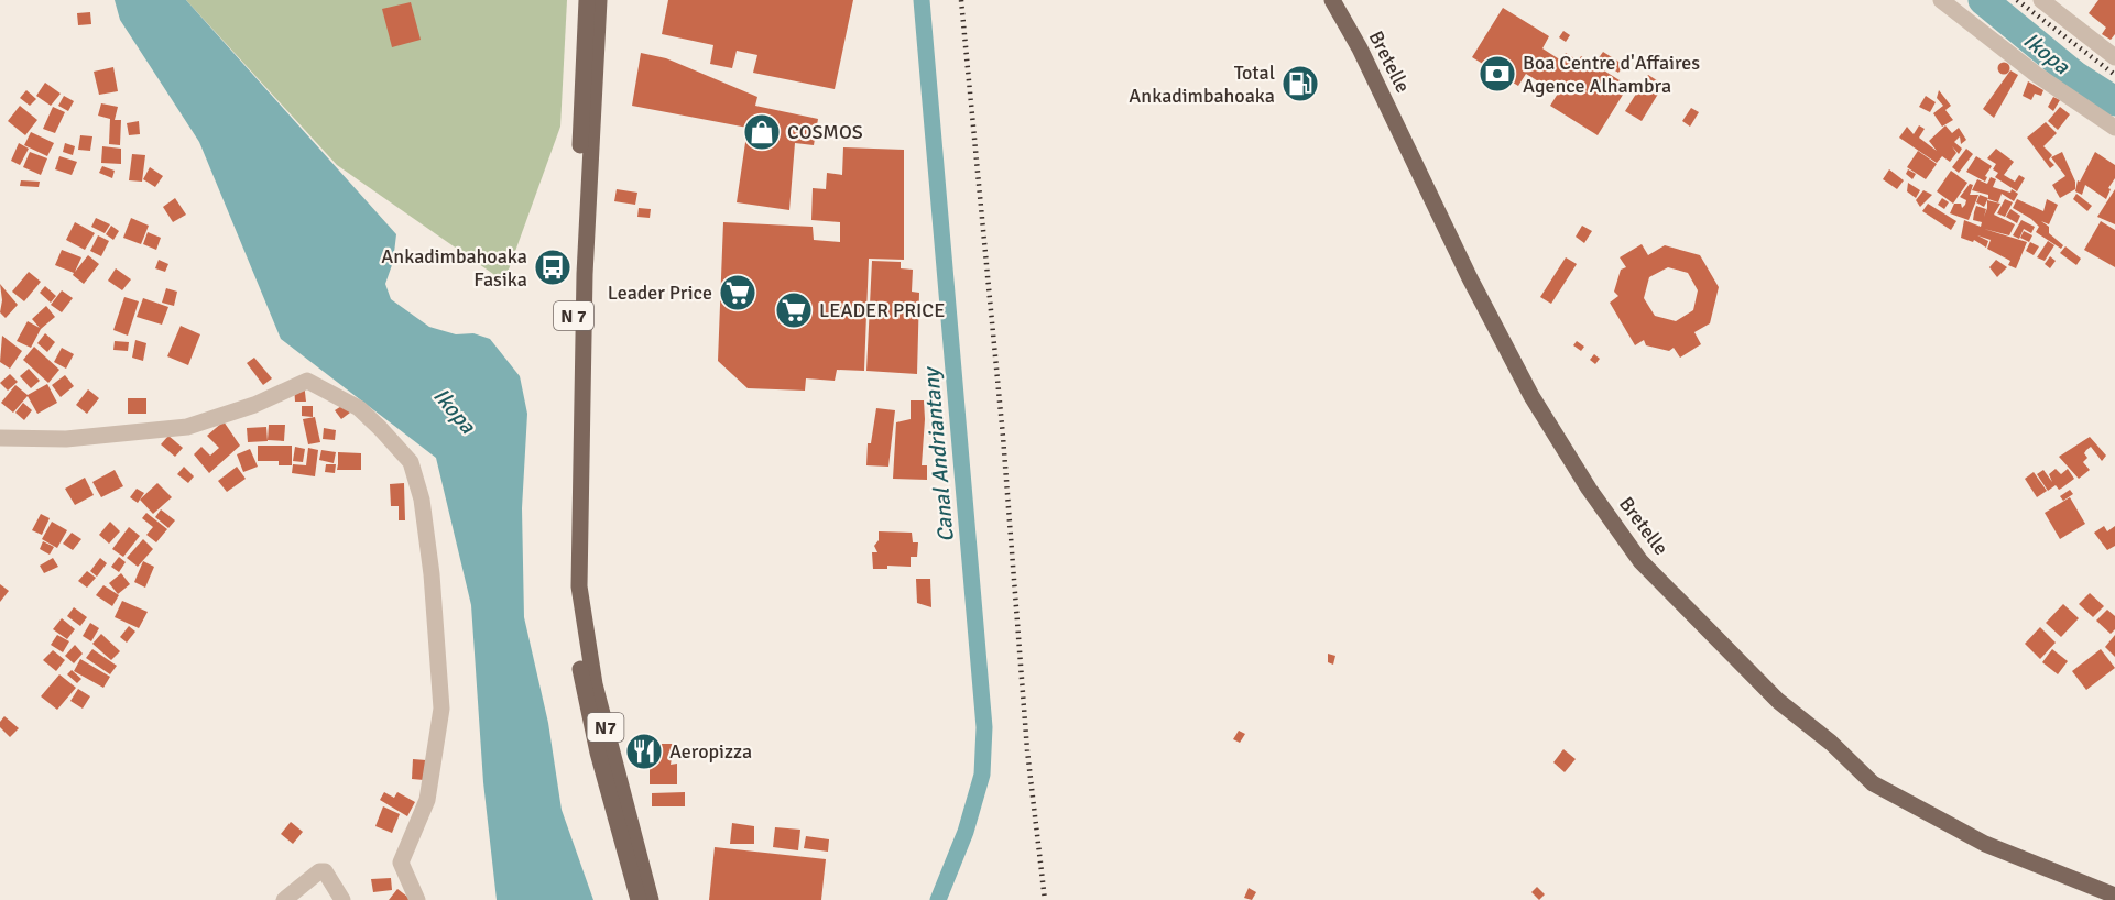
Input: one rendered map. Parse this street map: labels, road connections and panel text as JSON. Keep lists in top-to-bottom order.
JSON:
{
  "streets": {
    "main road": ["Bretelle", "N 7", "N7"]
  },
  "crossings": [
    ["N 7", "N7"]
  ],
  "water": ["Ikopa", "Canal Andriantany"],
  "places": {
    "bank": ["Boa Centre d'Affaires Agence Alhambra"],
    "fuel station": ["Total Ankadimbahoaka"],
    "shop": ["COSMOS"],
    "bus stop": ["Ankadimbahoaka Fasika"],
    "supermarket": ["Leader Price", "LEADER PRICE"],
    "restaurant": ["Aeropizza"]
  }
}
